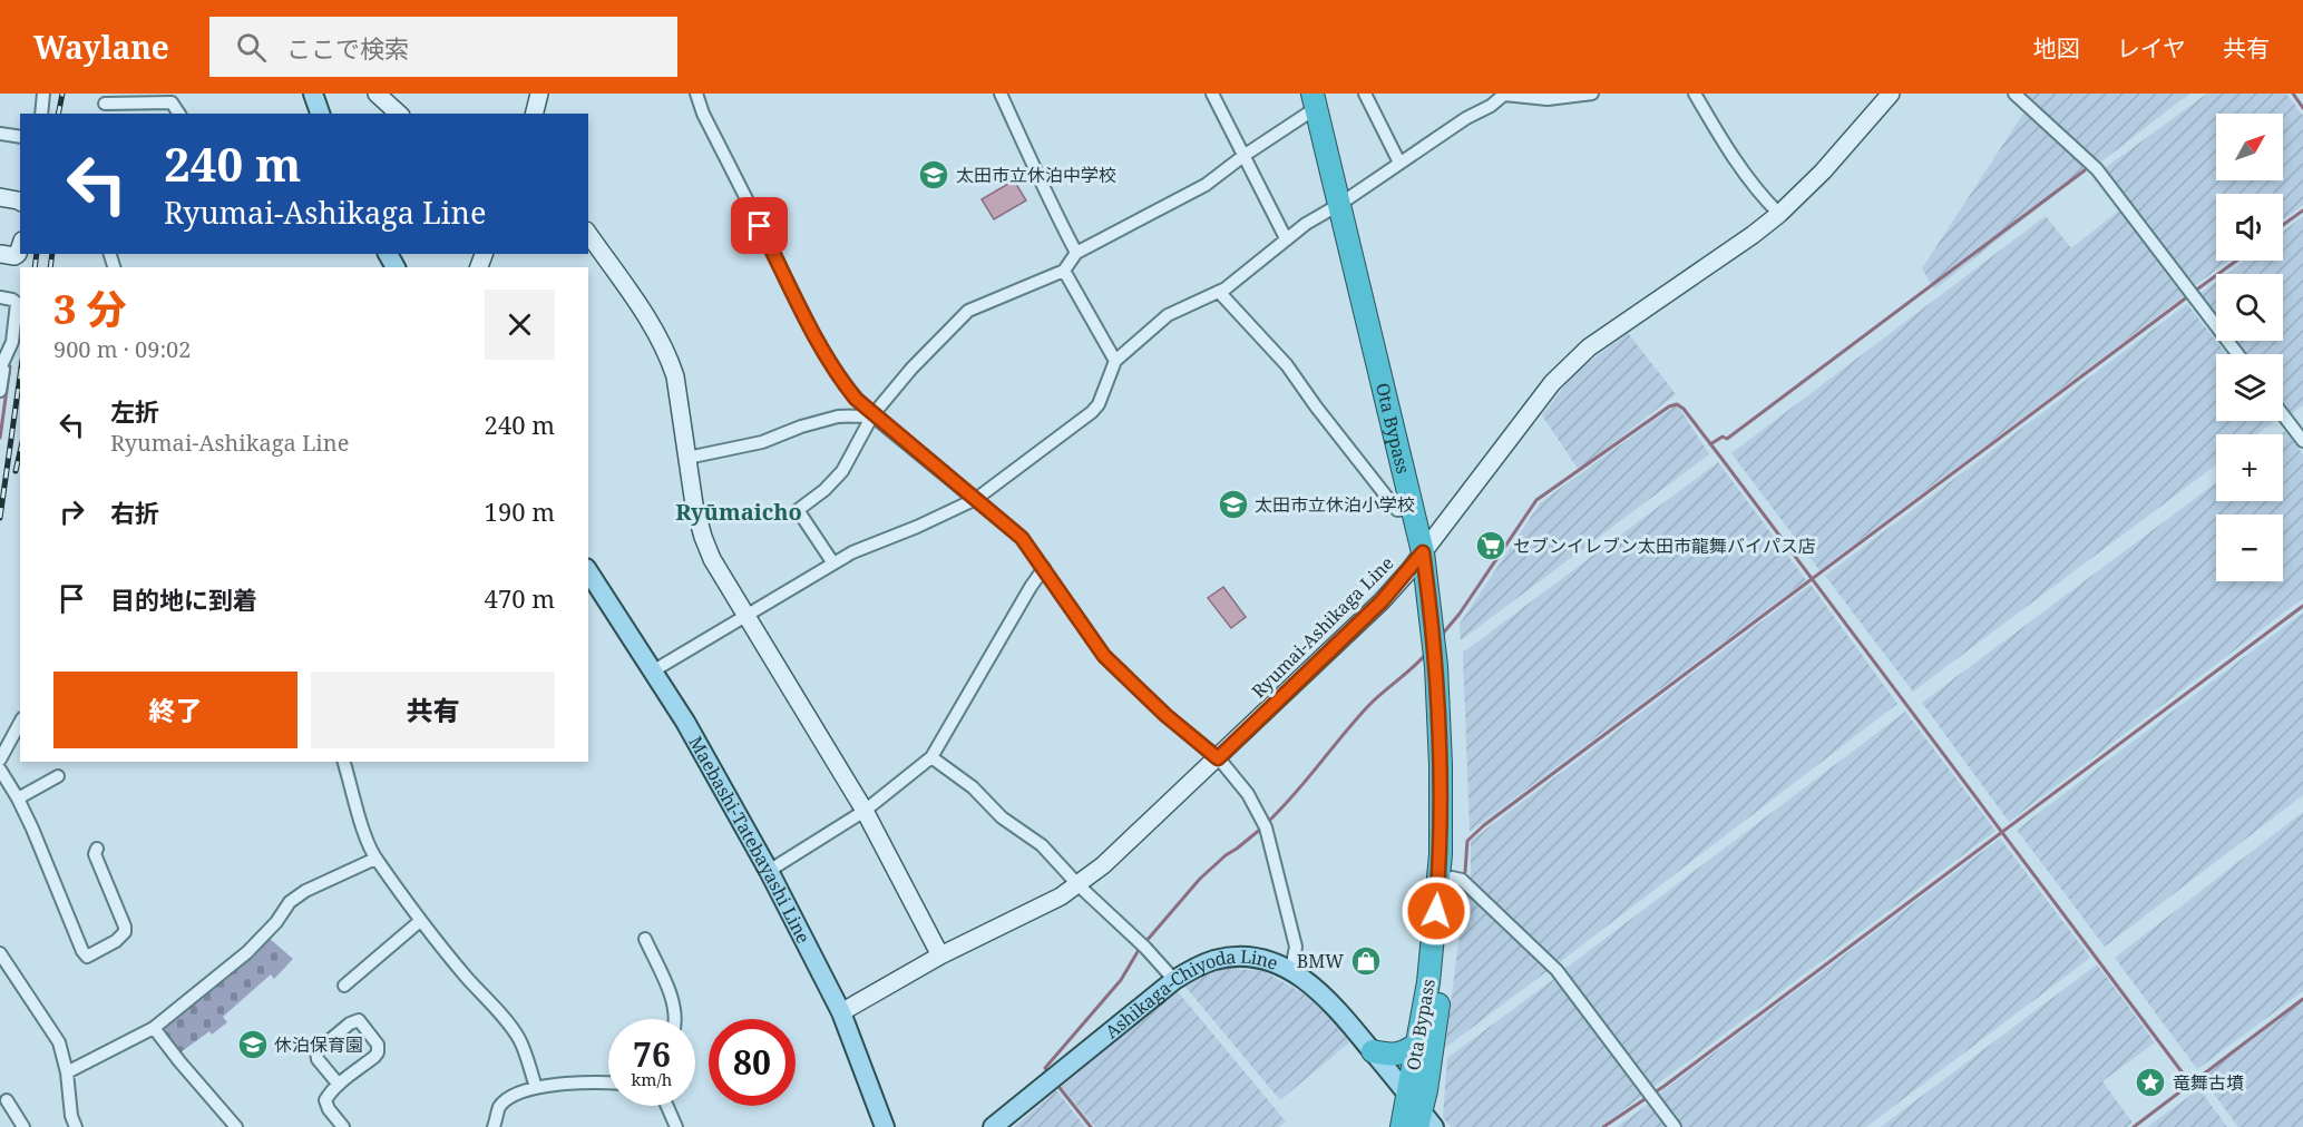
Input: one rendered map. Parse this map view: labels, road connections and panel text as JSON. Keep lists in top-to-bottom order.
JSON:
{
  "streets": {
    "highway": ["Ota Bypass"],
    "main road": ["Ryumai-Ashikaga Line", "Maebashi-Tatebayashi Line", "Ashikaga-Chiyoda Line"]
  },
  "crossings": [
    ["Ota Bypass", "Ryumai-Ashikaga Line"],
    ["Ota Bypass", "Ashikaga-Chiyoda Line"],
    ["Ryumai-Ashikaga Line", "Maebashi-Tatebayashi Line"]
  ],
  "districts": ["Ryūmaicho"],
  "places": {
    "school or university": ["太田市立休泊中学校", "太田市立休泊小学校", "休泊保育園"],
    "supermarket": ["セブンイレブン太田市龍舞バイパス店"],
    "shop": ["BMW"],
    "place": ["竜舞古墳"]
  },
  "north": "top right",
  "page": {
    "header": "Waylane",
    "search": "ここで検索",
    "nav": ["地図", "レイヤ", "共有"],
    "map_buttons": ["+", "−"],
    "turn": ["240 m", "Ryumai-Ashikaga Line"],
    "heading": ["3 分", "900 m · 09:02"],
    "list": [
      {
        "name": "左折",
        "note": "Ryumai-Ashikaga Line",
        "value": "240 m"
      },
      {
        "name": "右折",
        "value": "190 m"
      },
      {
        "name": "目的地に到着",
        "value": "470 m"
      }
    ],
    "buttons": ["終了", "共有"],
    "speed": "76 km/h",
    "limit": "80"
  }
}
